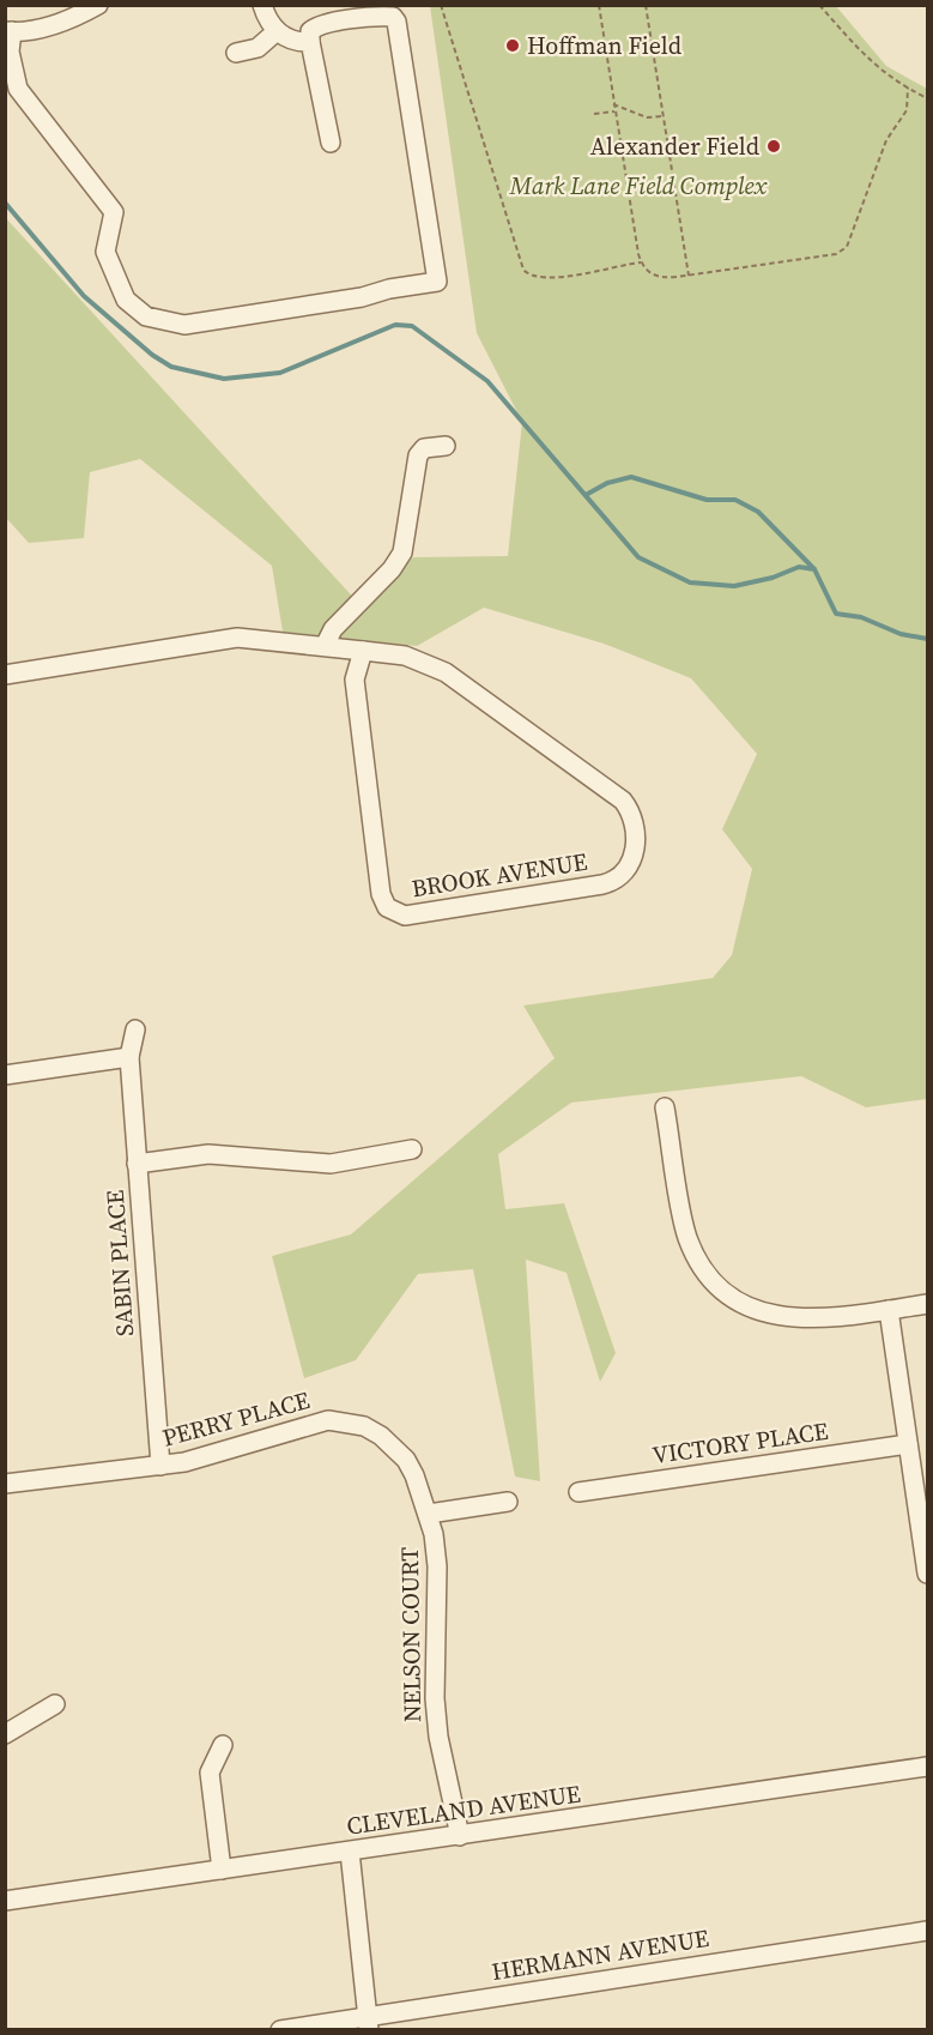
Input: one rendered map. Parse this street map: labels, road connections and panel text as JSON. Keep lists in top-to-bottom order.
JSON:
{
  "streets": {
    "street": [
      "BROOK AVENUE",
      "SABIN PLACE",
      "PERRY PLACE",
      "VICTORY PLACE",
      "NELSON COURT",
      "CLEVELAND AVENUE",
      "HERMANN AVENUE"
    ]
  },
  "crossings": [
    ["SABIN PLACE", "PERRY PLACE"],
    ["PERRY PLACE", "NELSON COURT"],
    ["NELSON COURT", "CLEVELAND AVENUE"]
  ],
  "parks": ["Mark Lane Field Complex"],
  "places": ["Hoffman Field", "Alexander Field"]
}
